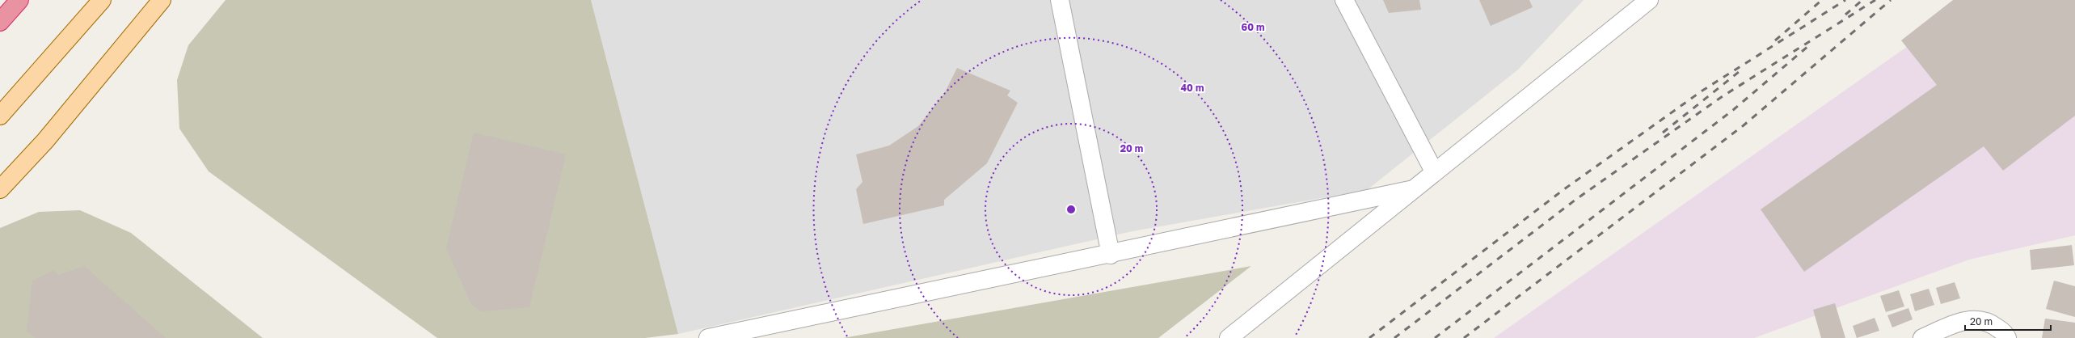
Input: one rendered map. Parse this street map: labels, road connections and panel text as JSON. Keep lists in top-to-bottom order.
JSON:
{
  "scale_bar": "20 m",
  "rings": ["60 m", "40 m", "20 m"]
}
